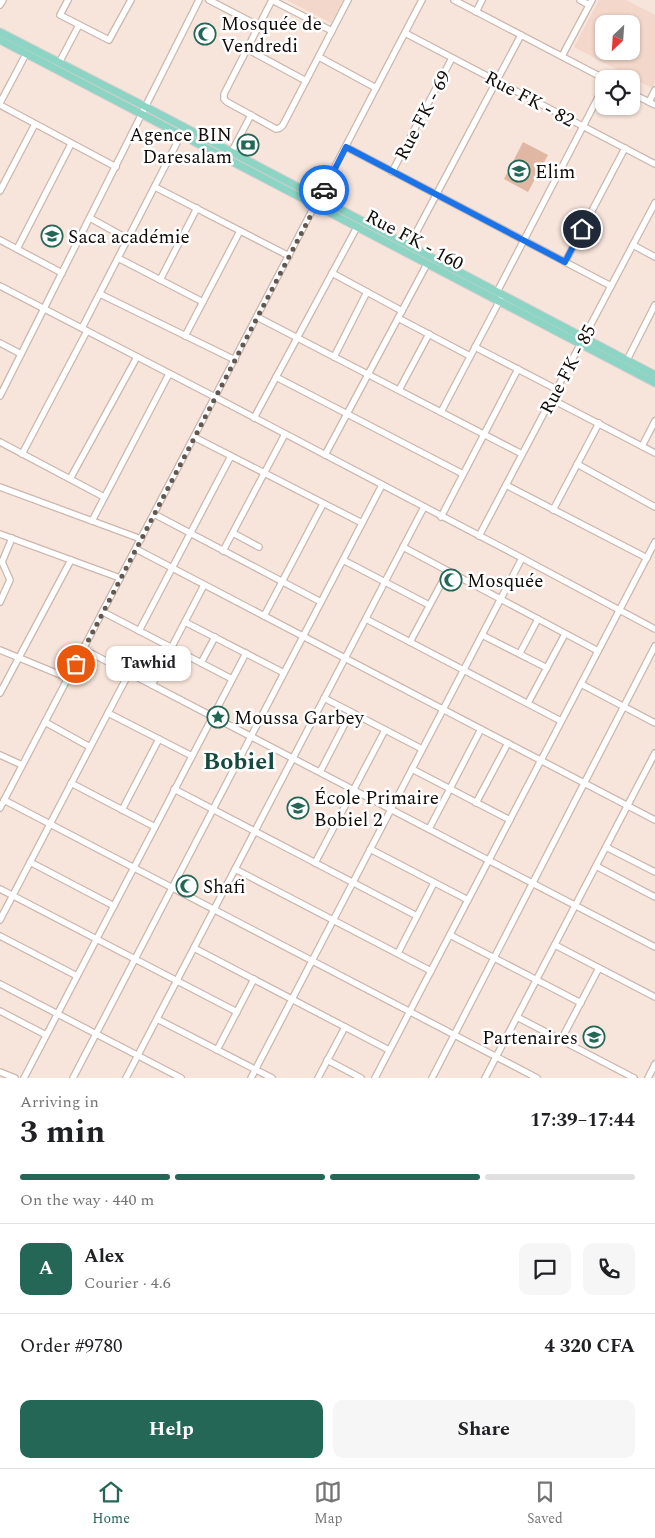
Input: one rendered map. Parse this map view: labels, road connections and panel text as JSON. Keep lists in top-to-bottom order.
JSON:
{
  "streets": {
    "main road": ["Rue FK - 160"],
    "street": ["Rue FK - 82", "Rue FK - 69", "Rue FK - 85"]
  },
  "crossings": [
    ["Rue FK - 82", "Rue FK - 69"],
    ["Rue FK - 160", "Rue FK - 85"]
  ],
  "districts": ["Bobiel"],
  "places": {
    "mosque": ["Mosquée de Vendredi", "Mosquée", "Shafi"],
    "bank": ["Agence BIN Daresalam"],
    "school or university": [
      "Elim",
      "Saca académie",
      "École Primaire Bobiel 2",
      "Partenaires"
    ],
    "other": ["Tawhid"],
    "place": ["Moussa Garbey"]
  },
  "north": "bottom left",
  "page": {
    "bubble": "Tawhid",
    "heading": ["3 min", "Arriving in", "17:39–17:44"],
    "panel": [
      "Alex",
      "Courier · 4.6",
      "Order #9780",
      "4 320 CFA"
    ],
    "bar": "On the way · 440 m",
    "round": "A",
    "buttons": ["Help", "Share"],
    "tabs": ["Home", "Map", "Saved"]
  }
}
